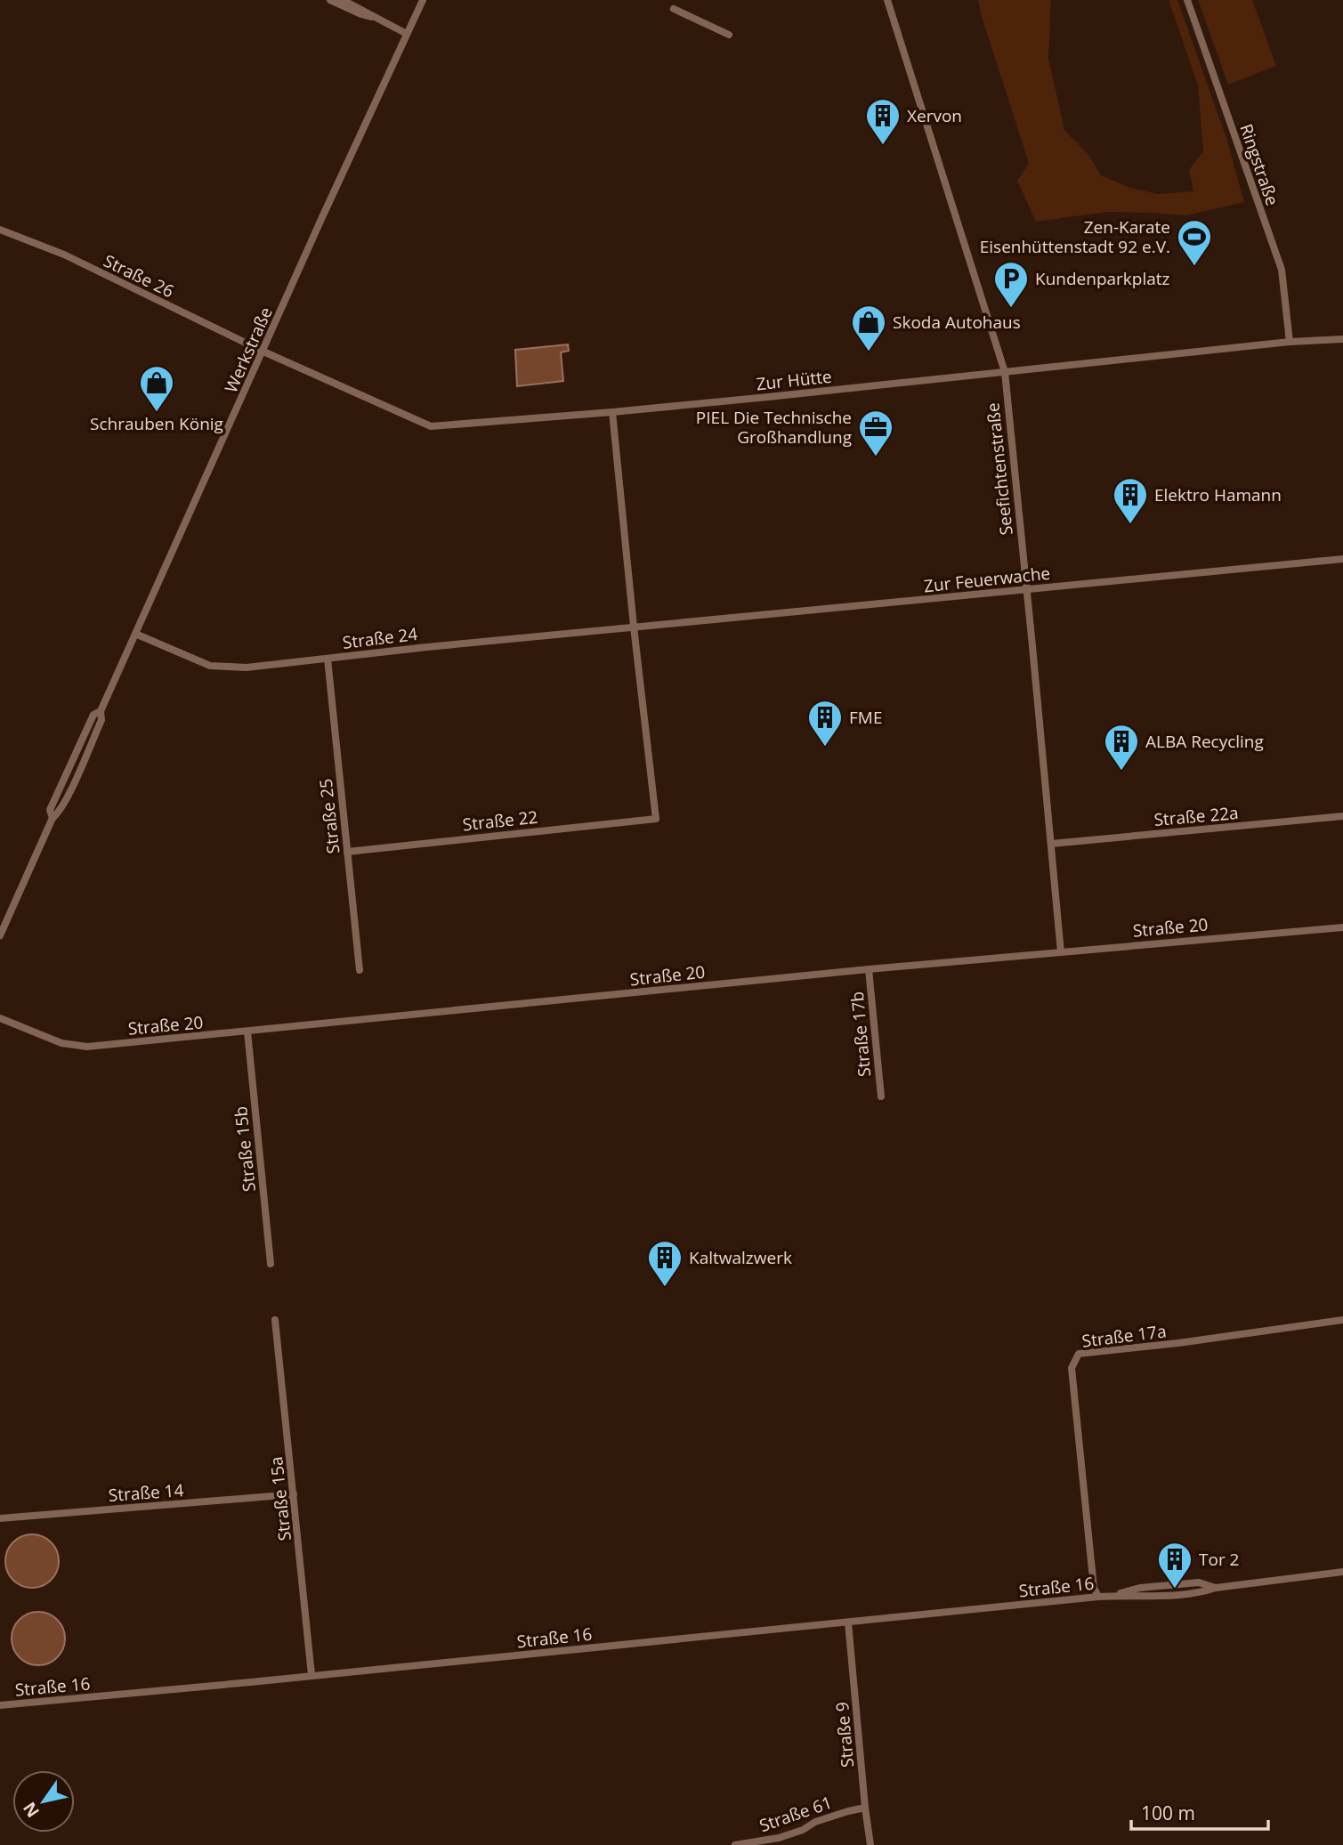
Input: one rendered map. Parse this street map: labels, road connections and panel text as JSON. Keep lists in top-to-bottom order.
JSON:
{
  "streets": {
    "street": [
      "Ringstraße",
      "Straße 26",
      "Werkstraße",
      "Zur Hütte",
      "Seefichtenstraße",
      "Zur Feuerwache",
      "Straße 24",
      "Straße 25",
      "Straße 22a",
      "Straße 22",
      "Straße 20",
      "Straße 17b",
      "Straße 15b",
      "Straße 17a",
      "Straße 14",
      "Straße 15a",
      "Straße 16",
      "Straße 9",
      "Straße 61"
    ]
  },
  "crossings": [
    ["Ringstraße", "Zur Hütte"],
    ["Straße 26", "Werkstraße"],
    ["Straße 26", "Zur Hütte"],
    ["Werkstraße", "Zur Hütte"],
    ["Werkstraße", "Straße 24"],
    ["Zur Hütte", "Seefichtenstraße"],
    ["Seefichtenstraße", "Zur Feuerwache"],
    ["Seefichtenstraße", "Straße 22a"],
    ["Seefichtenstraße", "Straße 20"],
    ["Zur Feuerwache", "Straße 24"],
    ["Zur Feuerwache", "Straße 22"],
    ["Straße 24", "Straße 25"],
    ["Straße 24", "Straße 22"],
    ["Straße 25", "Straße 22"],
    ["Straße 20", "Straße 17b"],
    ["Straße 20", "Straße 15b"],
    ["Straße 17a", "Straße 16"],
    ["Straße 14", "Straße 15a"],
    ["Straße 15a", "Straße 16"],
    ["Straße 16", "Straße 9"],
    ["Straße 9", "Straße 61"]
  ],
  "places": {
    "building": [
      "Xervon",
      "Elektro Hamann",
      "FME",
      "ALBA Recycling",
      "Kaltwalzwerk",
      "Tor 2"
    ],
    "sports": ["Zen-Karate Eisenhüttenstadt 92 e.V."],
    "parking": ["Kundenparkplatz"],
    "shop": ["Skoda Autohaus", "Schrauben König"],
    "office": ["PIEL Die Technische Großhandlung"]
  },
  "scale_bar": "100 m",
  "north": "bottom left"
}
